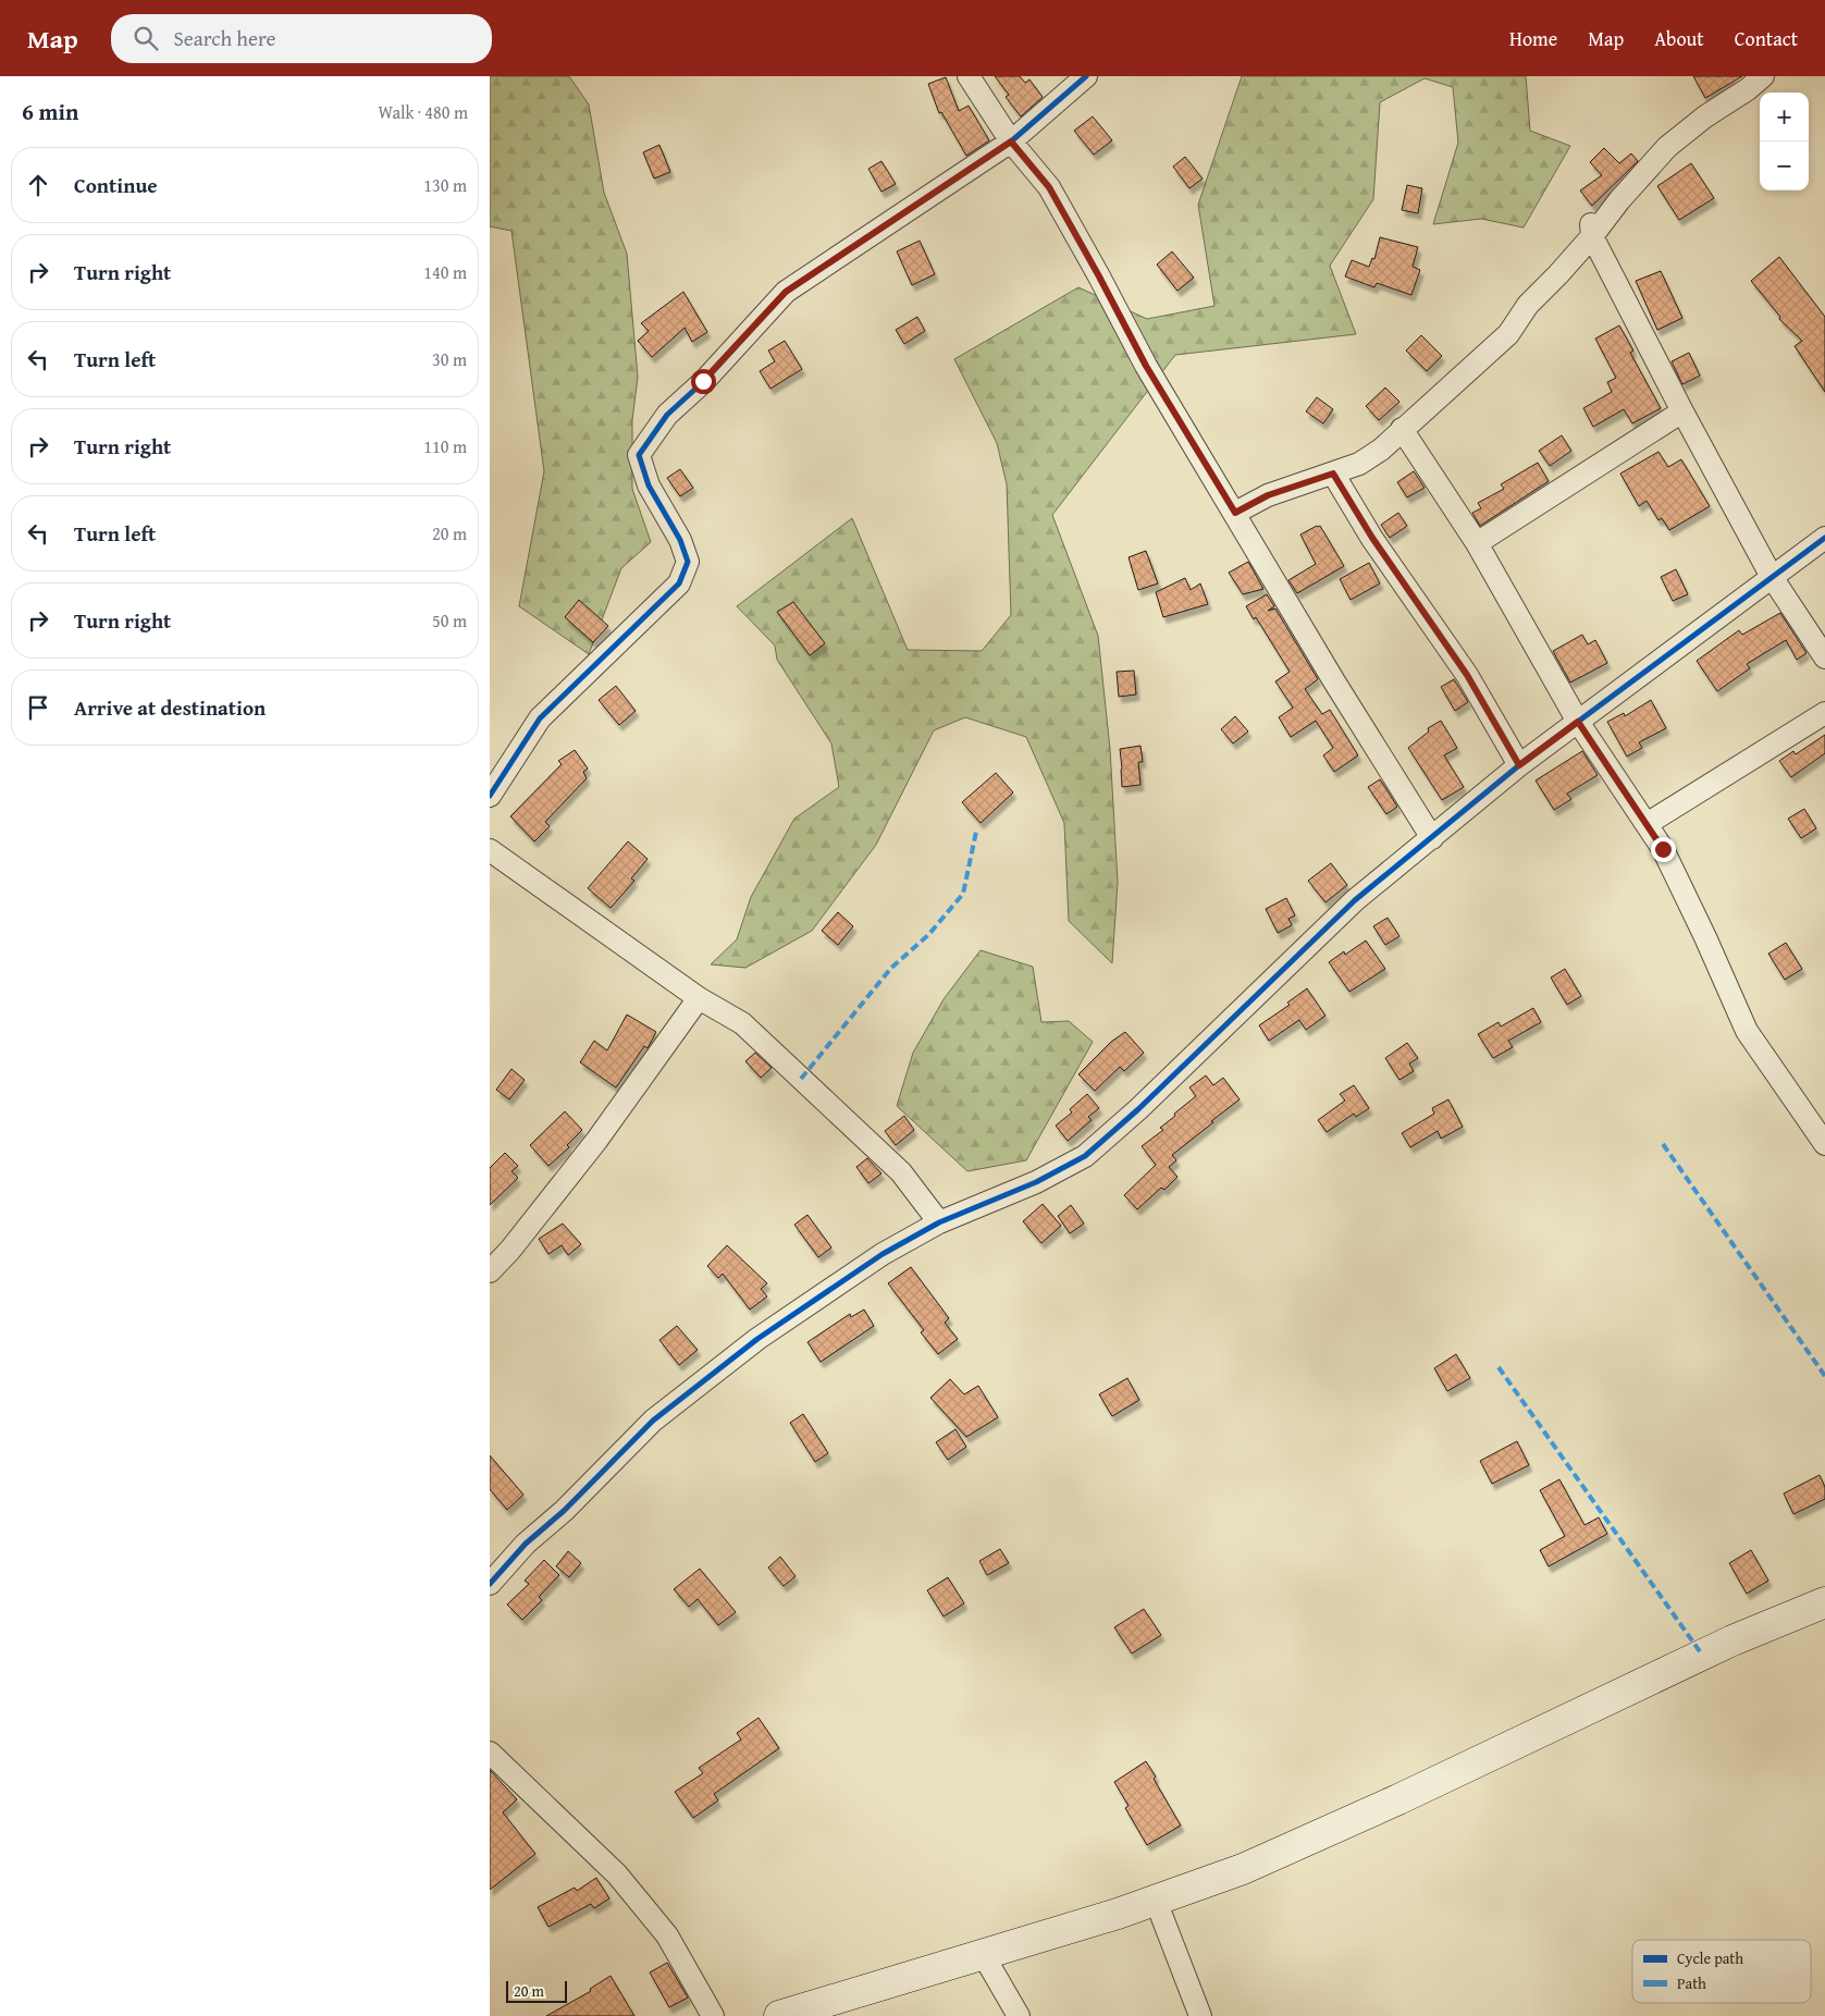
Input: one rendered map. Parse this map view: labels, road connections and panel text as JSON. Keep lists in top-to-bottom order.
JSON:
{
  "legend": ["Cycle path", "Path"],
  "scale_bar": "20 m",
  "page": {
    "header": "Map",
    "search": "Search here",
    "nav": [
      "Home",
      "Map",
      "About",
      "Contact"
    ],
    "heading": ["6 min", "Walk · 480 m"],
    "map_buttons": ["+", "−"],
    "list": [
      ["Continue", "130 m"],
      ["Turn right", "140 m"],
      ["Turn left", "30 m"],
      ["Turn right", "110 m"],
      ["Turn left", "20 m"],
      ["Turn right", "50 m"],
      "Arrive at destination"
    ],
    "scale": "20 m"
  }
}
